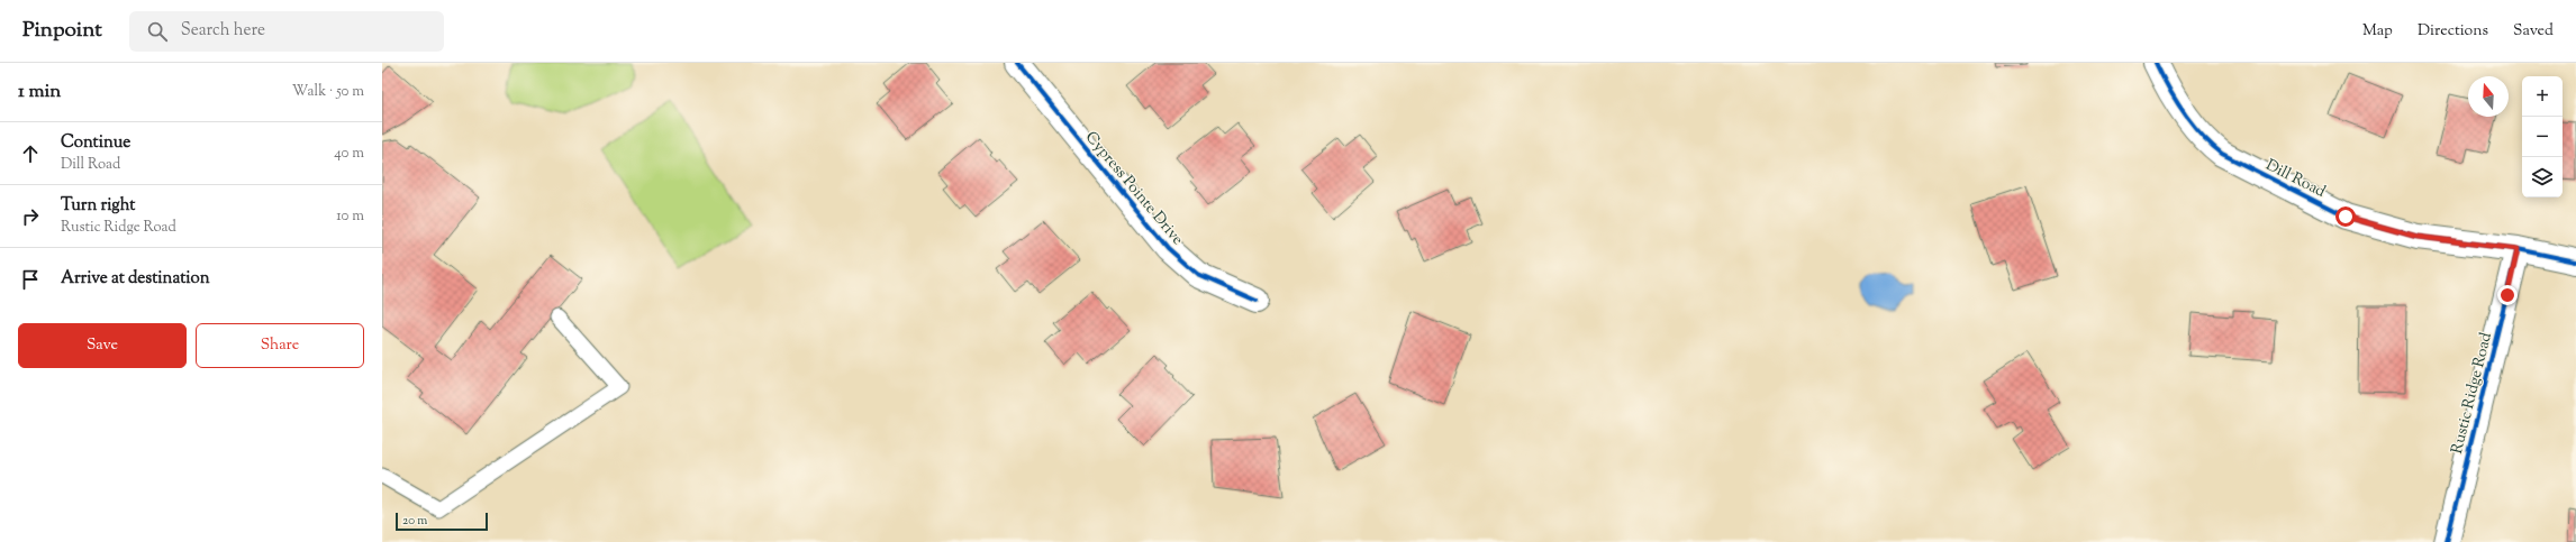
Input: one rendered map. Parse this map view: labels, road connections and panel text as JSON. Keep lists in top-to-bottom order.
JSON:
{
  "streets": {
    "street": ["Dill Road", "Cypress Pointe Drive", "Rustic Ridge Road"]
  },
  "crossings": [
    ["Dill Road", "Rustic Ridge Road"]
  ],
  "scale_bar": "20 m",
  "north": "top",
  "page": {
    "header": "Pinpoint",
    "search": "Search here",
    "nav": ["Map", "Directions", "Saved"],
    "heading": ["1 min", "Walk · 50 m"],
    "map_buttons": ["+", "−"],
    "list": [
      ["Continue", "Dill Road", "40 m"],
      ["Turn right", "Rustic Ridge Road", "10 m"],
      "Arrive at destination"
    ],
    "buttons": ["Save", "Share"],
    "scale": "20 m"
  }
}
